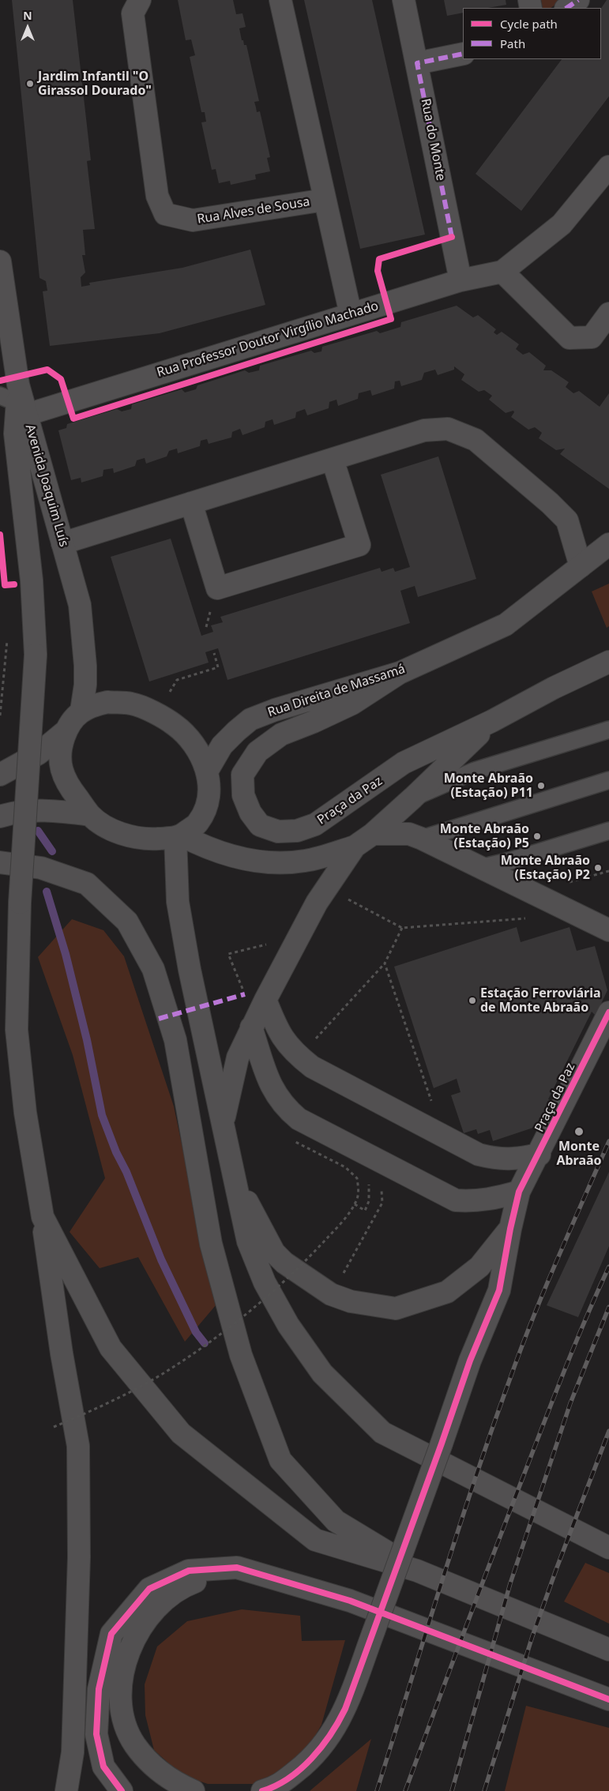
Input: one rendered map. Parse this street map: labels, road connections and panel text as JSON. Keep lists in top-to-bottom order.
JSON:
{
  "streets": {
    "street": [
      "Rua do Monte",
      "Rua Alves de Sousa",
      "Rua Professor Doutor Virgílio Machado",
      "Avenida Joaquim Luís",
      "Rua Direita de Massamá",
      "Praça da Paz"
    ]
  },
  "crossings": [
    ["Rua do Monte", "Rua Professor Doutor Virgílio Machado"],
    ["Rua Alves de Sousa", "Rua Professor Doutor Virgílio Machado"],
    ["Rua Professor Doutor Virgílio Machado", "Avenida Joaquim Luís"],
    ["Rua Direita de Massamá", "Praça da Paz"]
  ],
  "places": [
    "Jardim Infantil \"O Girassol Dourado\"",
    "Monte Abraão (Estação) P11",
    "Monte Abraão (Estação) P5",
    "Monte Abraão (Estação) P2",
    "Estação Ferroviária de Monte Abraão",
    "Monte Abraão"
  ],
  "legend": ["Cycle path", "Path"],
  "north": "top"
}
